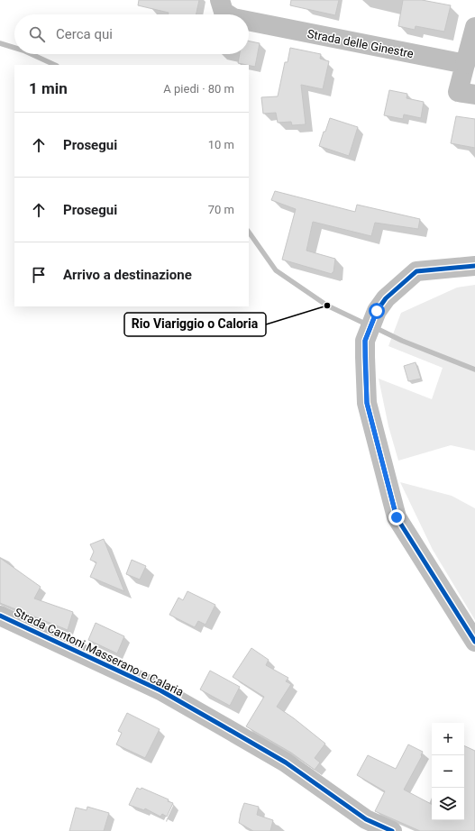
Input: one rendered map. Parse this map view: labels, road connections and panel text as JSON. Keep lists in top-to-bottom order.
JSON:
{
  "streets": {
    "street": ["Strada delle Ginestre", "Strada Cantoni Masserano e Calaria"]
  },
  "places": ["Rio Viariggio o Caloria"],
  "page": {
    "search": "Cerca qui",
    "heading": ["1 min", "A piedi · 80 m"],
    "list": [
      ["Prosegui", "10 m"],
      ["Prosegui", "70 m"],
      "Arrivo a destinazione"
    ],
    "map_buttons": ["+", "−"]
  }
}
